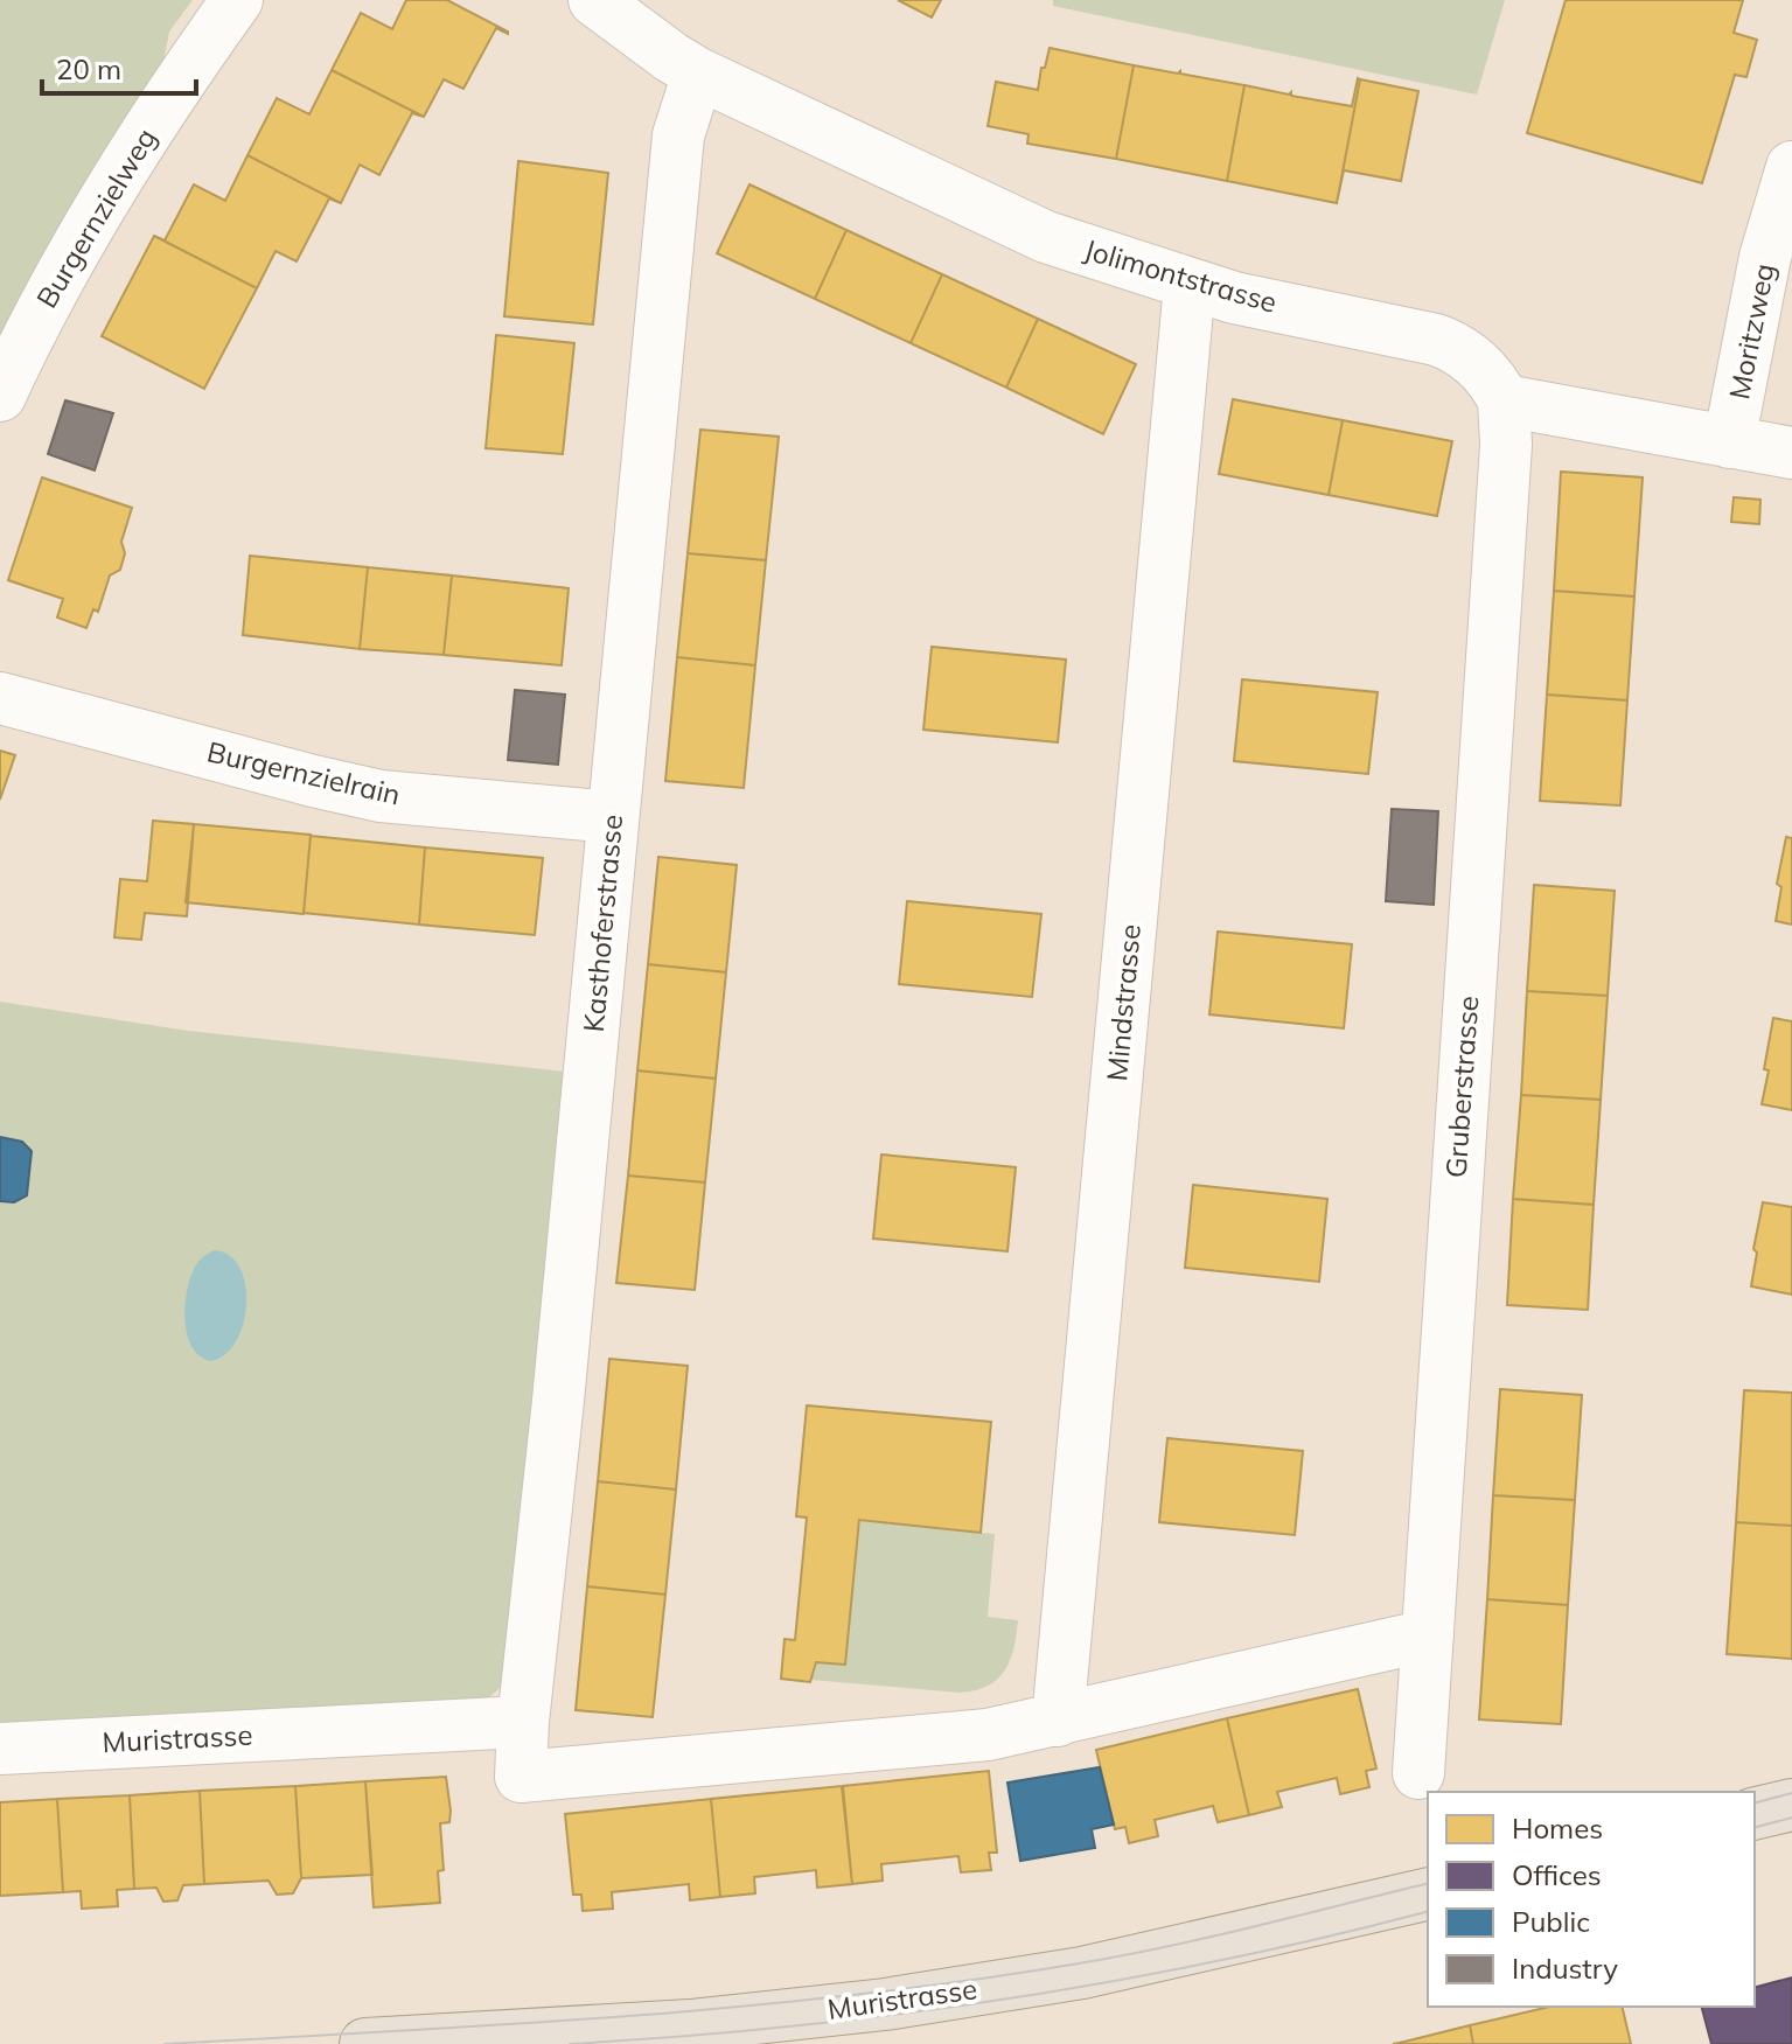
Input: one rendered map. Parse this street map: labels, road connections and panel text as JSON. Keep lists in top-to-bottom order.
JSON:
{
  "streets": {
    "main road": ["Muristrasse"],
    "street": [
      "Burgernzielweg",
      "Jolimontstrasse",
      "Moritzweg",
      "Burgernzielrain",
      "Kasthoferstrasse",
      "Mindstrasse",
      "Gruberstrasse"
    ]
  },
  "crossings": [
    ["Jolimontstrasse", "Kasthoferstrasse"],
    ["Jolimontstrasse", "Mindstrasse"],
    ["Jolimontstrasse", "Gruberstrasse"],
    ["Burgernzielrain", "Kasthoferstrasse"],
    ["Kasthoferstrasse", "Mindstrasse"],
    ["Kasthoferstrasse", "Muristrasse"]
  ],
  "legend": [
    "Homes",
    "Offices",
    "Public",
    "Industry"
  ],
  "scale_bar": "20 m"
}
